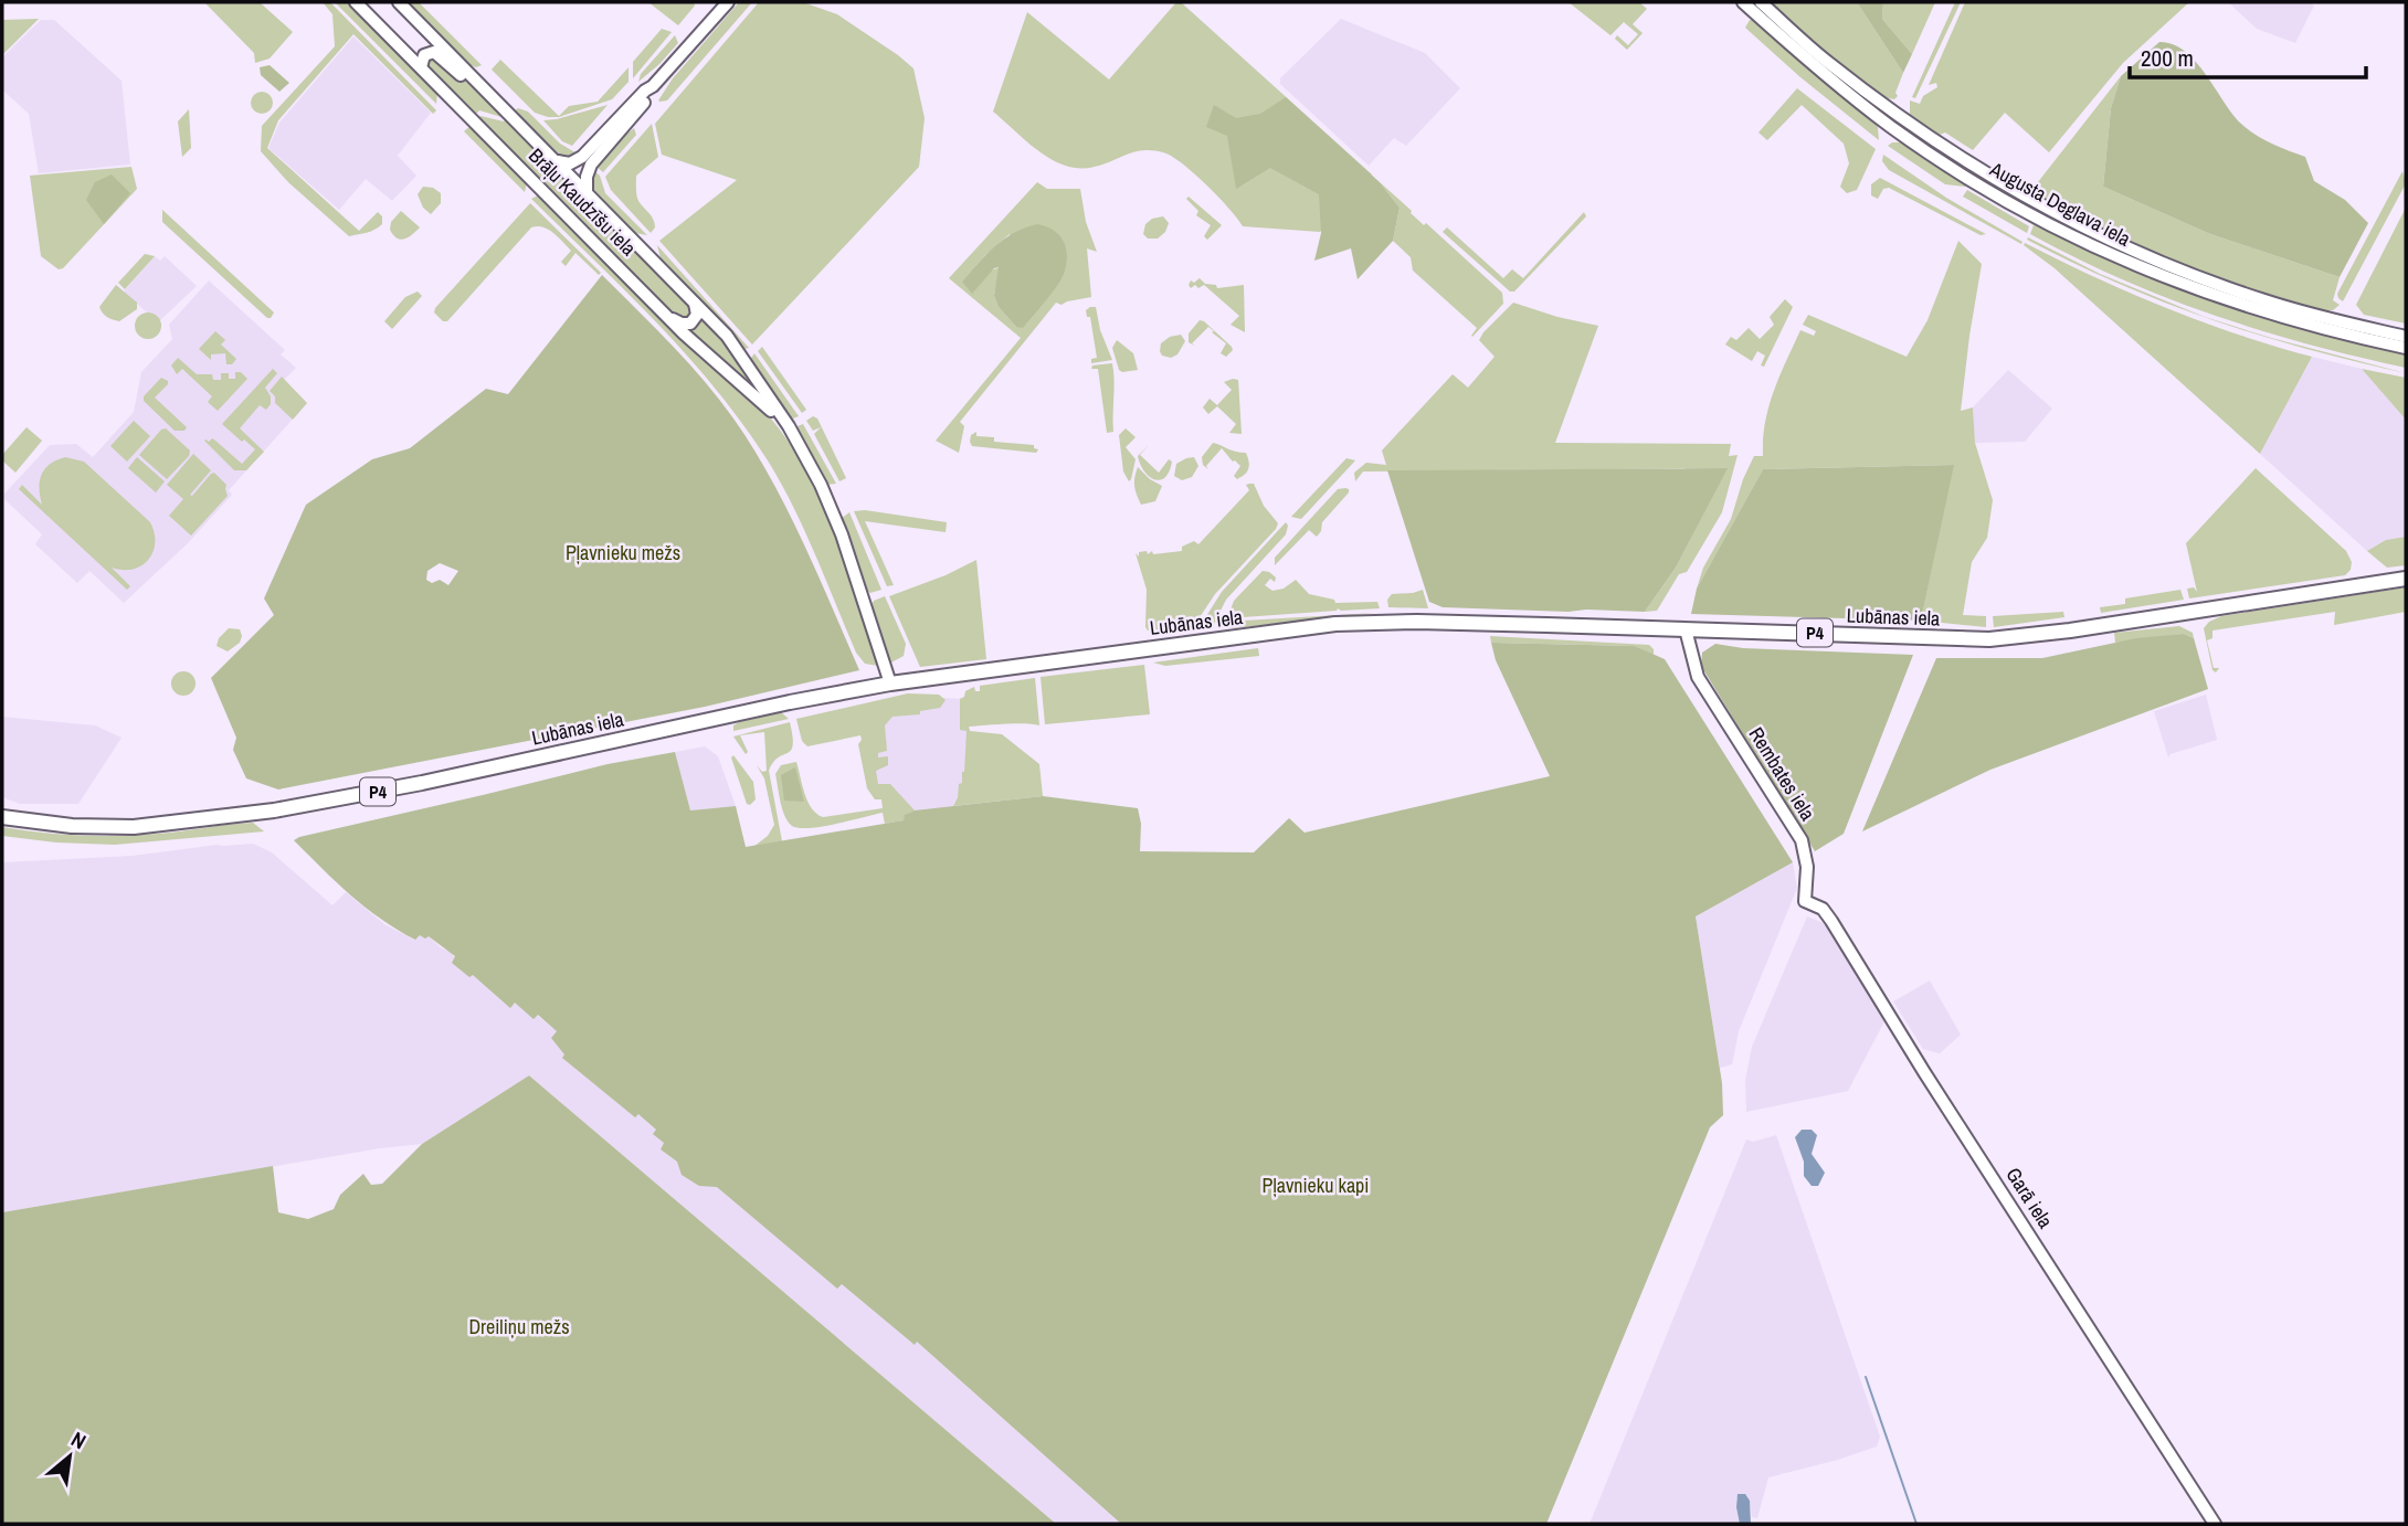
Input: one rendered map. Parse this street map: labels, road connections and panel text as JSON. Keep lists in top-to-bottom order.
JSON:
{
  "streets": {
    "main road": ["Lubānas iela", "P4"],
    "street": [
      "Brāļu Kaudzīšu iela",
      "Augusta Deglava iela",
      "Rembates iela",
      "Garā iela"
    ]
  },
  "crossings": [
    ["Brāļu Kaudzīšu iela", "Lubānas iela"],
    ["Lubānas iela", "Rembates iela"],
    ["Rembates iela", "Garā iela"]
  ],
  "parks": ["Pļavnieku mežs", "Pļavnieku kapi", "Dreiliņu mežs"],
  "scale_bar": "200 m",
  "north": "top right"
}
